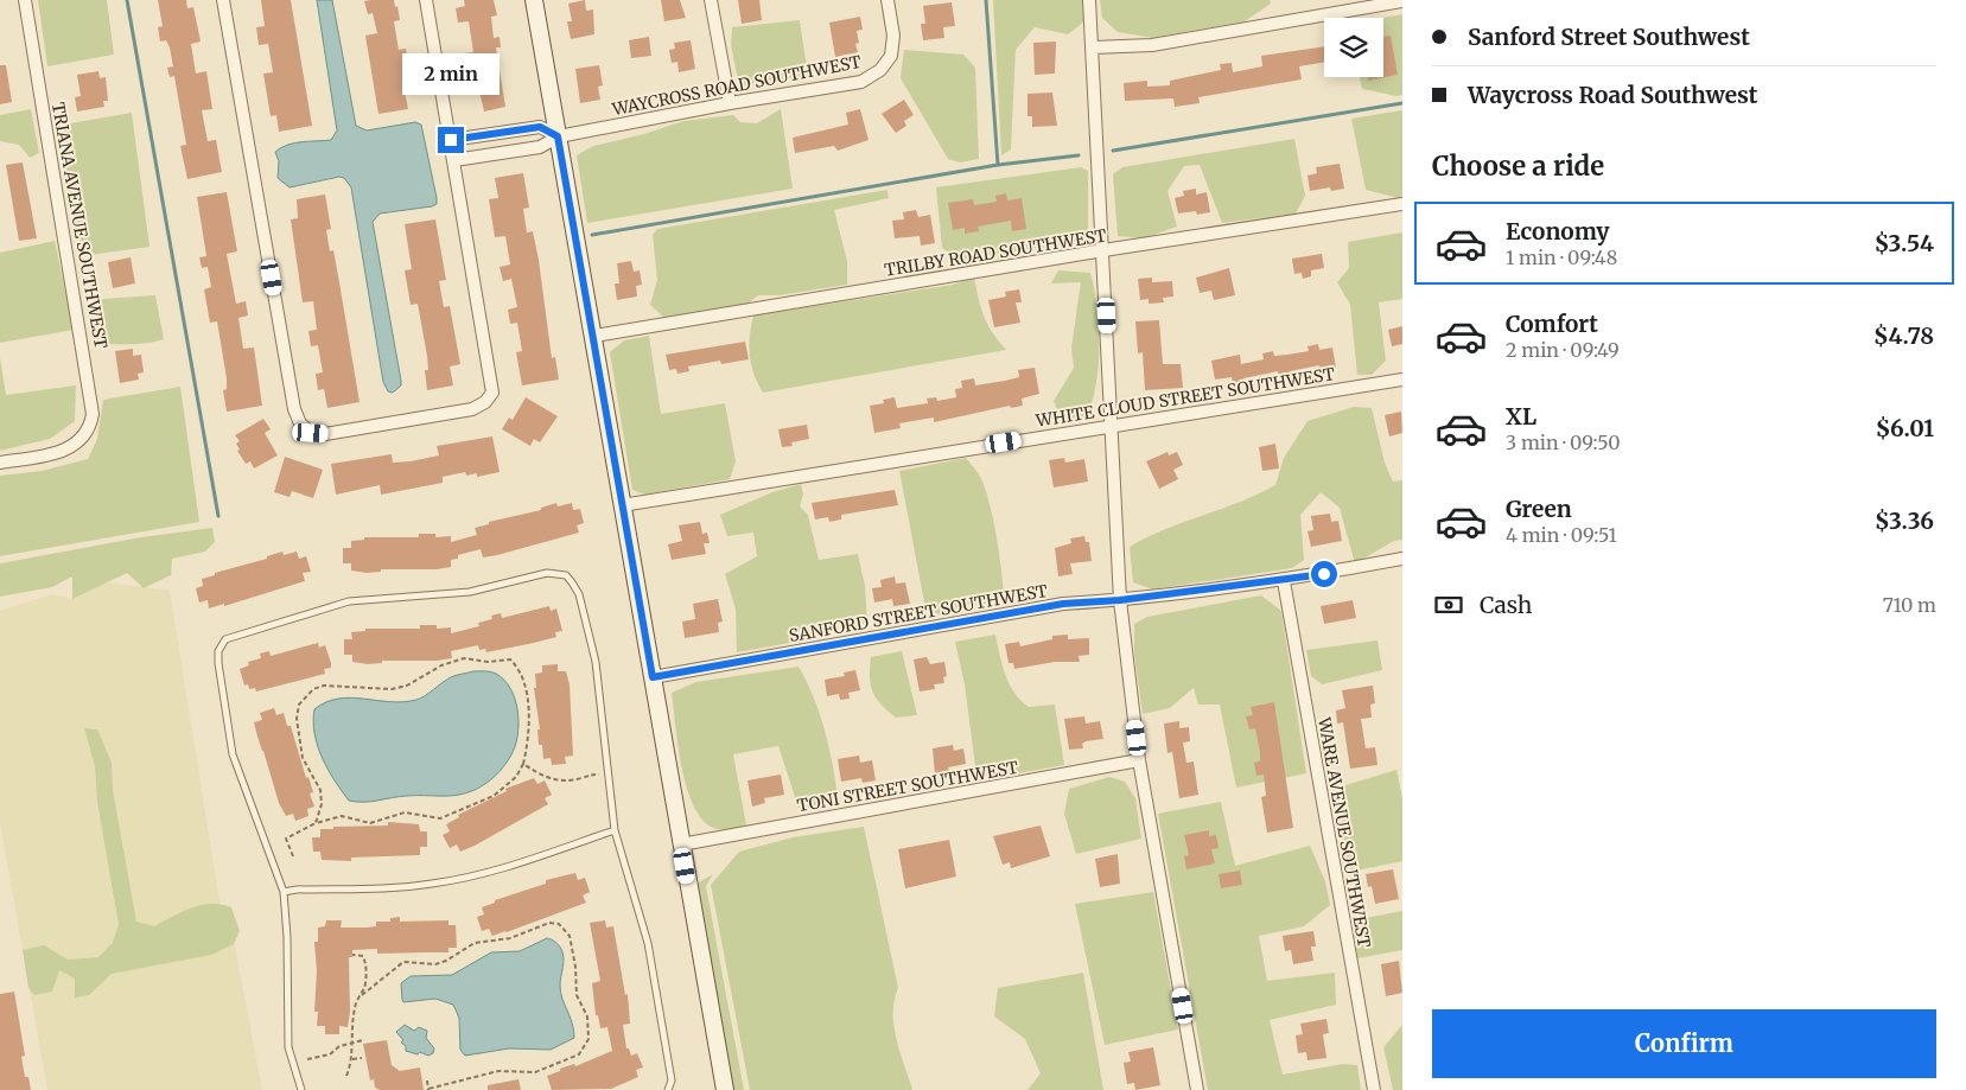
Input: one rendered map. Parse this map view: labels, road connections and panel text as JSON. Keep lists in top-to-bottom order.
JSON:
{
  "streets": {
    "street": [
      "WAYCROSS ROAD SOUTHWEST",
      "TRIANA AVENUE SOUTHWEST",
      "TRILBY ROAD SOUTHWEST",
      "WHITE CLOUD STREET SOUTHWEST",
      "SANFORD STREET SOUTHWEST",
      "TONI STREET SOUTHWEST",
      "WARE AVENUE SOUTHWEST"
    ]
  },
  "crossings": [
    ["SANFORD STREET SOUTHWEST", "WARE AVENUE SOUTHWEST"]
  ],
  "page": {
    "banner": ["Sanford Street Southwest", "Waycross Road Southwest"],
    "bubble": "2 min",
    "heading": "Choose a ride",
    "list": [
      {
        "name": "Economy",
        "note": "1 min · 09:48",
        "value": "$3.54"
      },
      {
        "name": "Comfort",
        "note": "2 min · 09:49",
        "value": "$4.78"
      },
      {
        "name": "XL",
        "note": "3 min · 09:50",
        "value": "$6.01"
      },
      {
        "name": "Green",
        "note": "4 min · 09:51",
        "value": "$3.36"
      }
    ],
    "pay": ["Cash", "710 m"],
    "buttons": "Confirm"
  }
}
